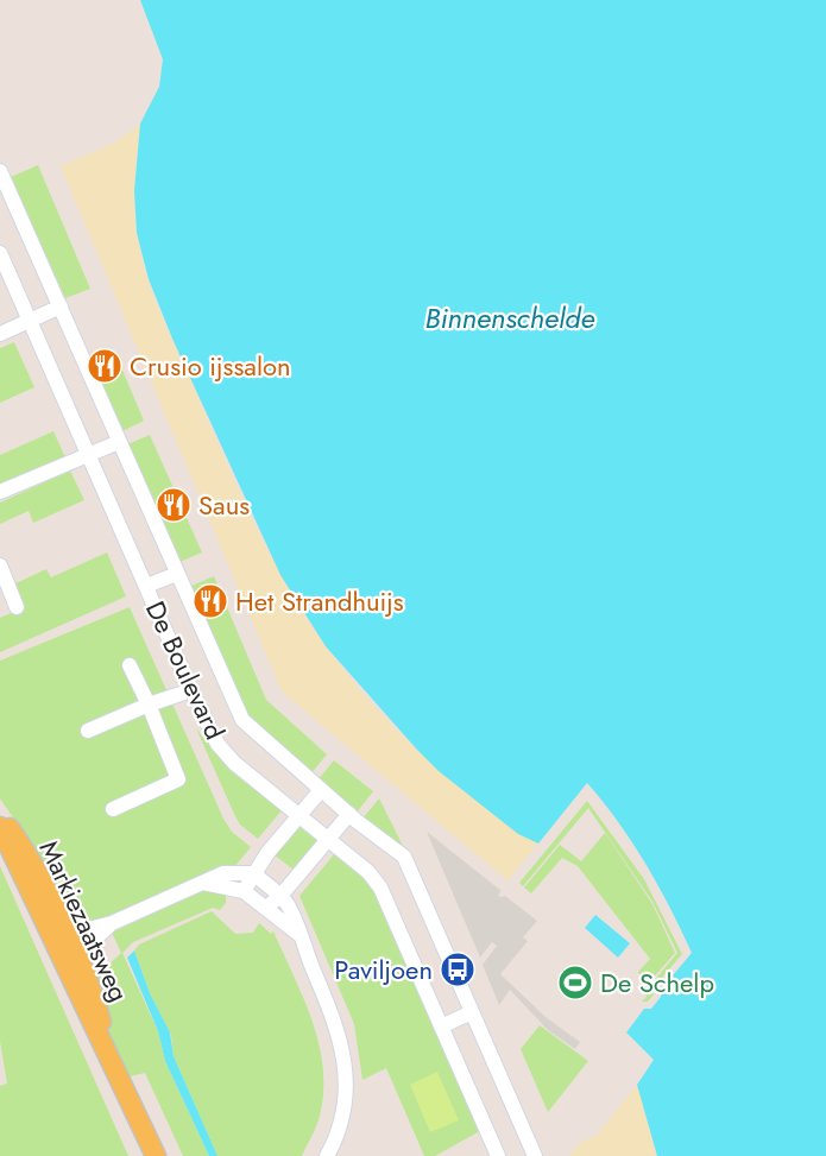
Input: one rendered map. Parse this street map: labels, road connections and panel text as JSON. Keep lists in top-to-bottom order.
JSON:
{
  "streets": {
    "main road": ["Markiezaatsweg"],
    "street": ["De Boulevard"]
  },
  "water": ["Binnenschelde"],
  "places": {
    "restaurant": ["Crusio ijssalon", "Saus", "Het Strandhuijs"],
    "bus stop": ["Paviljoen"],
    "sports": ["De Schelp"]
  }
}
